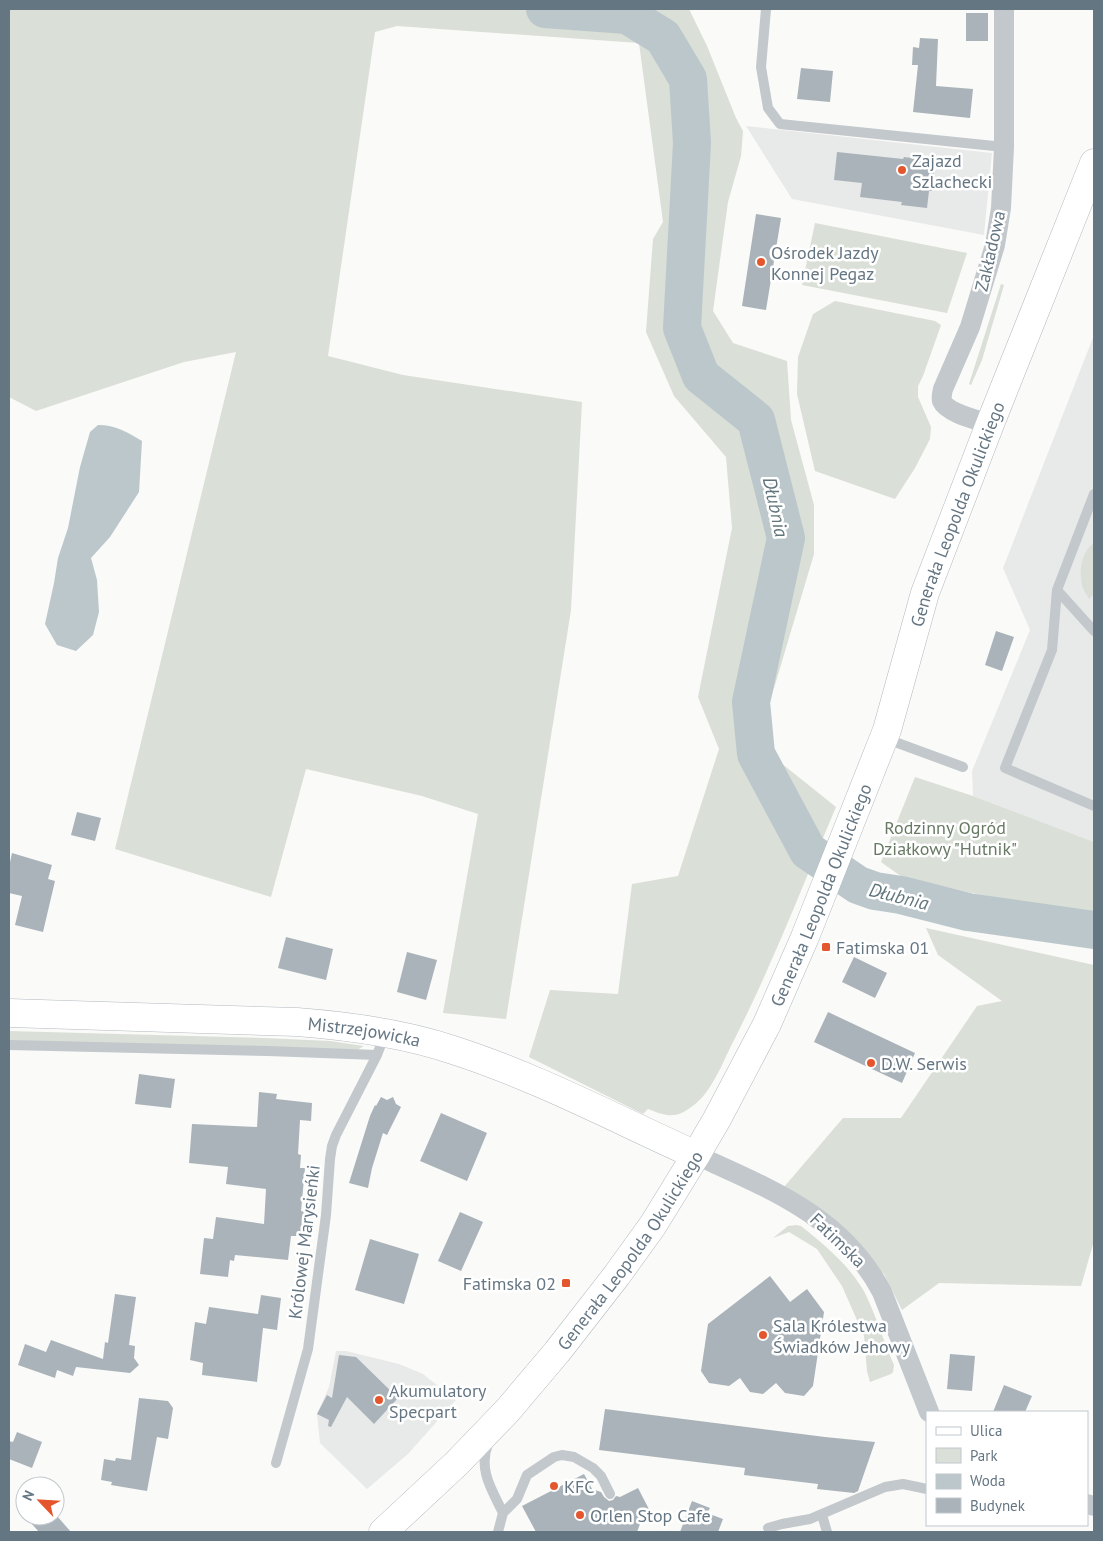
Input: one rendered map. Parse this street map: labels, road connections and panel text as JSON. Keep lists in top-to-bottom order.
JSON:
{
  "streets": {
    "main road": ["Generała Leopolda Okulickiego", "Mistrzejowicka"],
    "street": ["Zakładowa", "Fatimska"],
    "lane": ["Królowej Marysieńki"]
  },
  "crossings": [
    ["Zakładowa", "Generała Leopolda Okulickiego"],
    ["Generała Leopolda Okulickiego", "Mistrzejowicka"],
    ["Generała Leopolda Okulickiego", "Fatimska"],
    ["Mistrzejowicka", "Fatimska"],
    ["Mistrzejowicka", "Królowej Marysieńki"]
  ],
  "water": ["Dłubnia"],
  "parks": ["Rodzinny Ogród Działkowy \"Hutnik\""],
  "places": {
    "other": [
      "Zajazd Szlachecki",
      "Ośrodek Jazdy Konnej Pegaz",
      "D.W. Serwis",
      "Sala Królestwa Świadków Jehowy",
      "Akumulatory Specpart",
      "KFC",
      "Orlen Stop Cafe"
    ],
    "transit": ["Fatimska 01", "Fatimska 02"]
  },
  "legend": [
    "Ulica",
    "Park",
    "Woda",
    "Budynek"
  ],
  "north": "top left"
}
